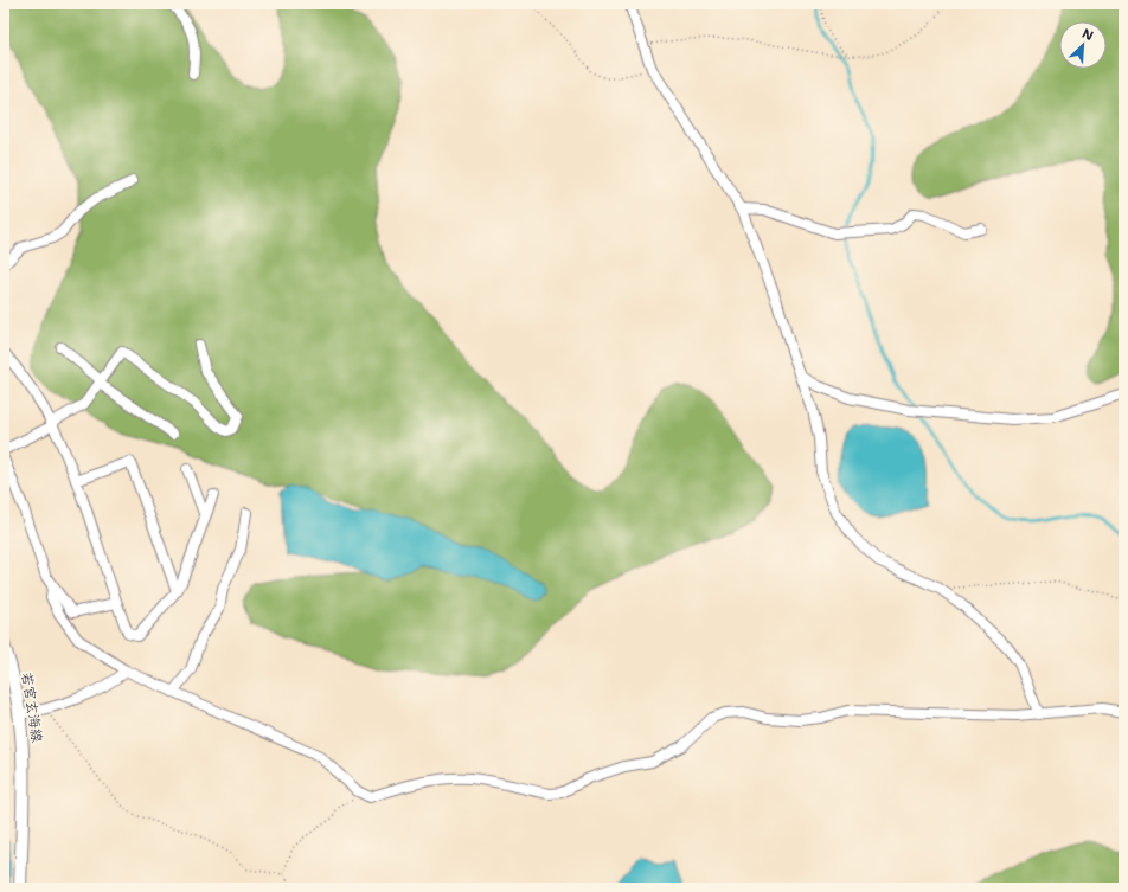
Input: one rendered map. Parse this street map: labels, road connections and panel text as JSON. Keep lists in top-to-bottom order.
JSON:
{
  "streets": {
    "main road": ["若宮玄海線"]
  },
  "north": "top right"
}
